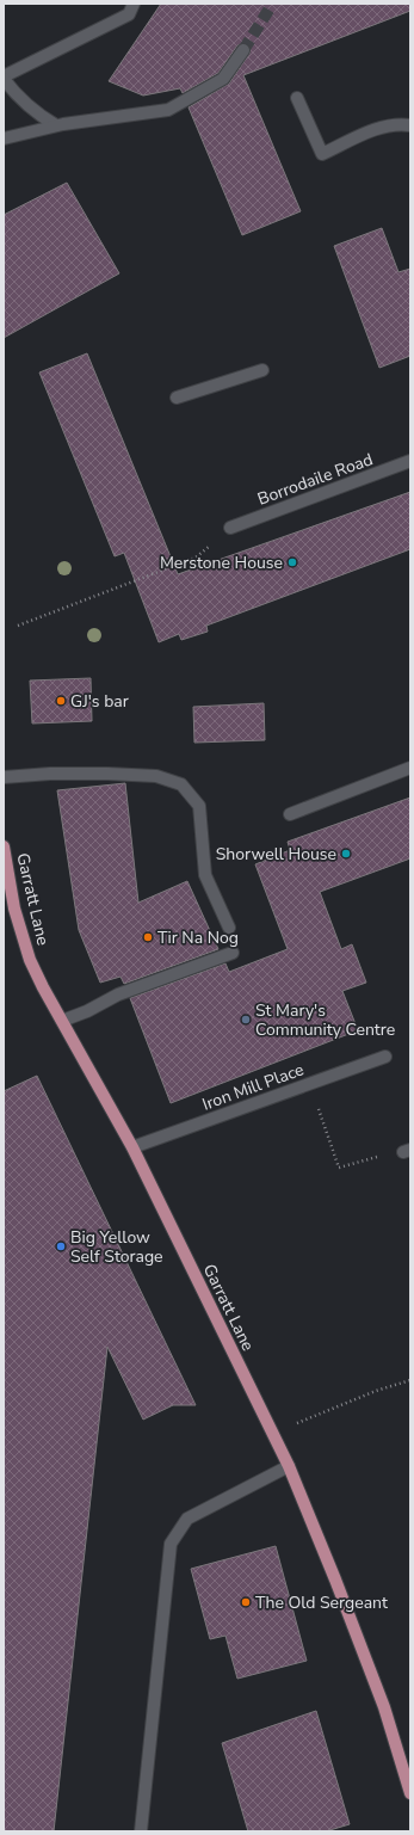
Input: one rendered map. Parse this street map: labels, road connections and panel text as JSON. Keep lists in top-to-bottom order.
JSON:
{
  "streets": {
    "main road": ["Garratt Lane"],
    "street": ["Borrodaile Road", "Iron Mill Place"]
  },
  "crossings": [
    ["Garratt Lane", "Iron Mill Place"]
  ],
  "places": [
    "Merstone House",
    "GJ's bar",
    "Shorwell House",
    "Tir Na Nog",
    "St Mary's Community Centre",
    "Big Yellow Self Storage",
    "The Old Sergeant"
  ]
}
